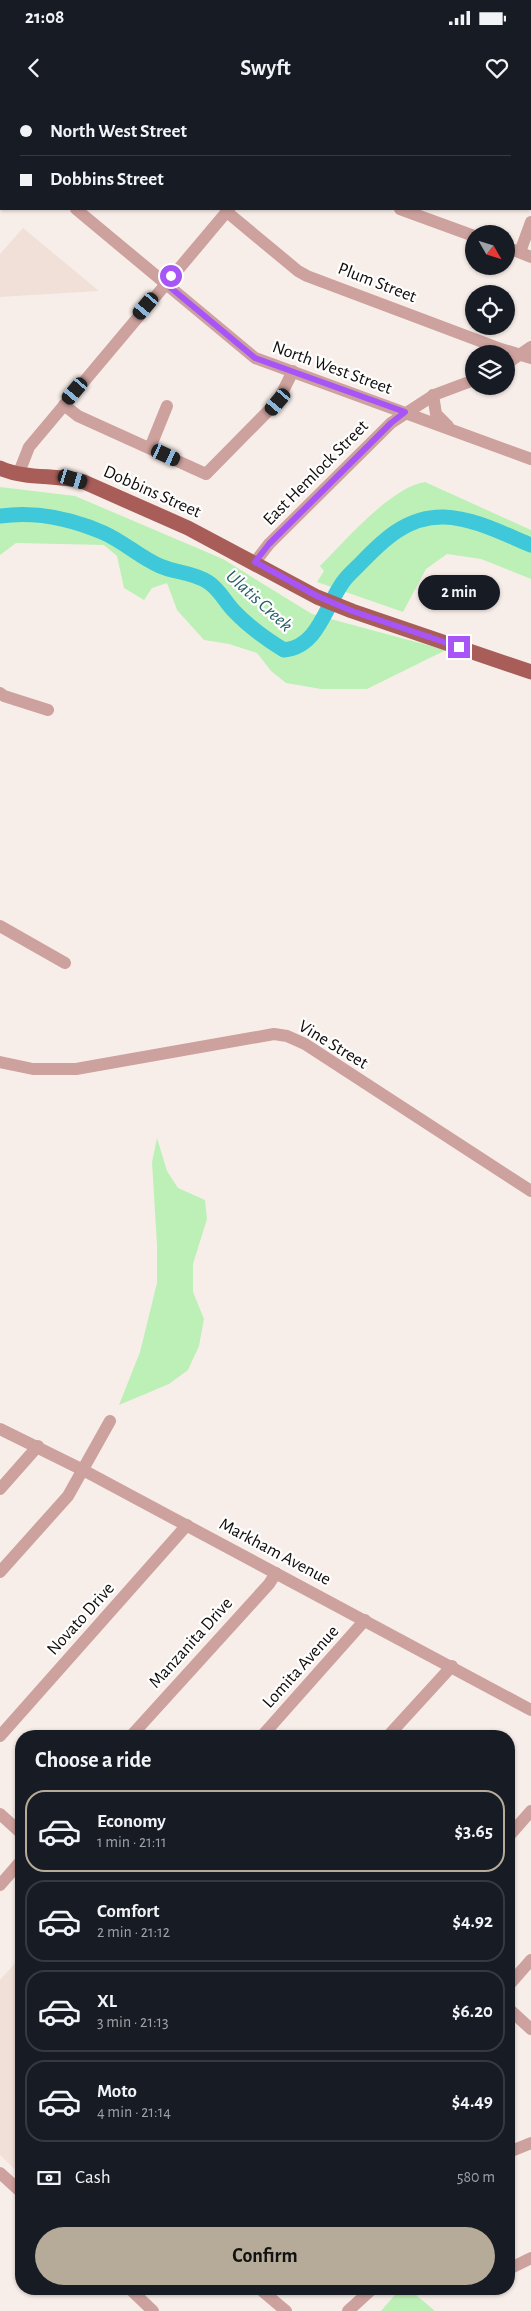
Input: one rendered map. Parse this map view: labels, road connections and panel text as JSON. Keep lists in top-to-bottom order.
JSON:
{
  "streets": {
    "main road": ["Dobbins Street"],
    "street": [
      "Plum Street",
      "North West Street",
      "East Hemlock Street",
      "Vine Street",
      "Markham Avenue",
      "Novato Drive",
      "Manzanita Drive",
      "Lomita Avenue"
    ]
  },
  "crossings": [
    ["North West Street", "East Hemlock Street"],
    ["East Hemlock Street", "Dobbins Street"],
    ["Markham Avenue", "Novato Drive"],
    ["Markham Avenue", "Manzanita Drive"],
    ["Markham Avenue", "Lomita Avenue"]
  ],
  "water": ["Ulatis Creek"],
  "north": "bottom right",
  "page": {
    "status": "21:08",
    "header": "Swyft",
    "banner": ["North West Street", "Dobbins Street"],
    "bubble": "2 min",
    "heading": "Choose a ride",
    "list": [
      {
        "name": "Economy",
        "note": "1 min · 21:11",
        "value": "$3.65"
      },
      {
        "name": "Comfort",
        "note": "2 min · 21:12",
        "value": "$4.92"
      },
      {
        "name": "XL",
        "note": "3 min · 21:13",
        "value": "$6.20"
      },
      {
        "name": "Moto",
        "note": "4 min · 21:14",
        "value": "$4.49"
      }
    ],
    "pay": ["Cash", "580 m"],
    "buttons": "Confirm"
  }
}
